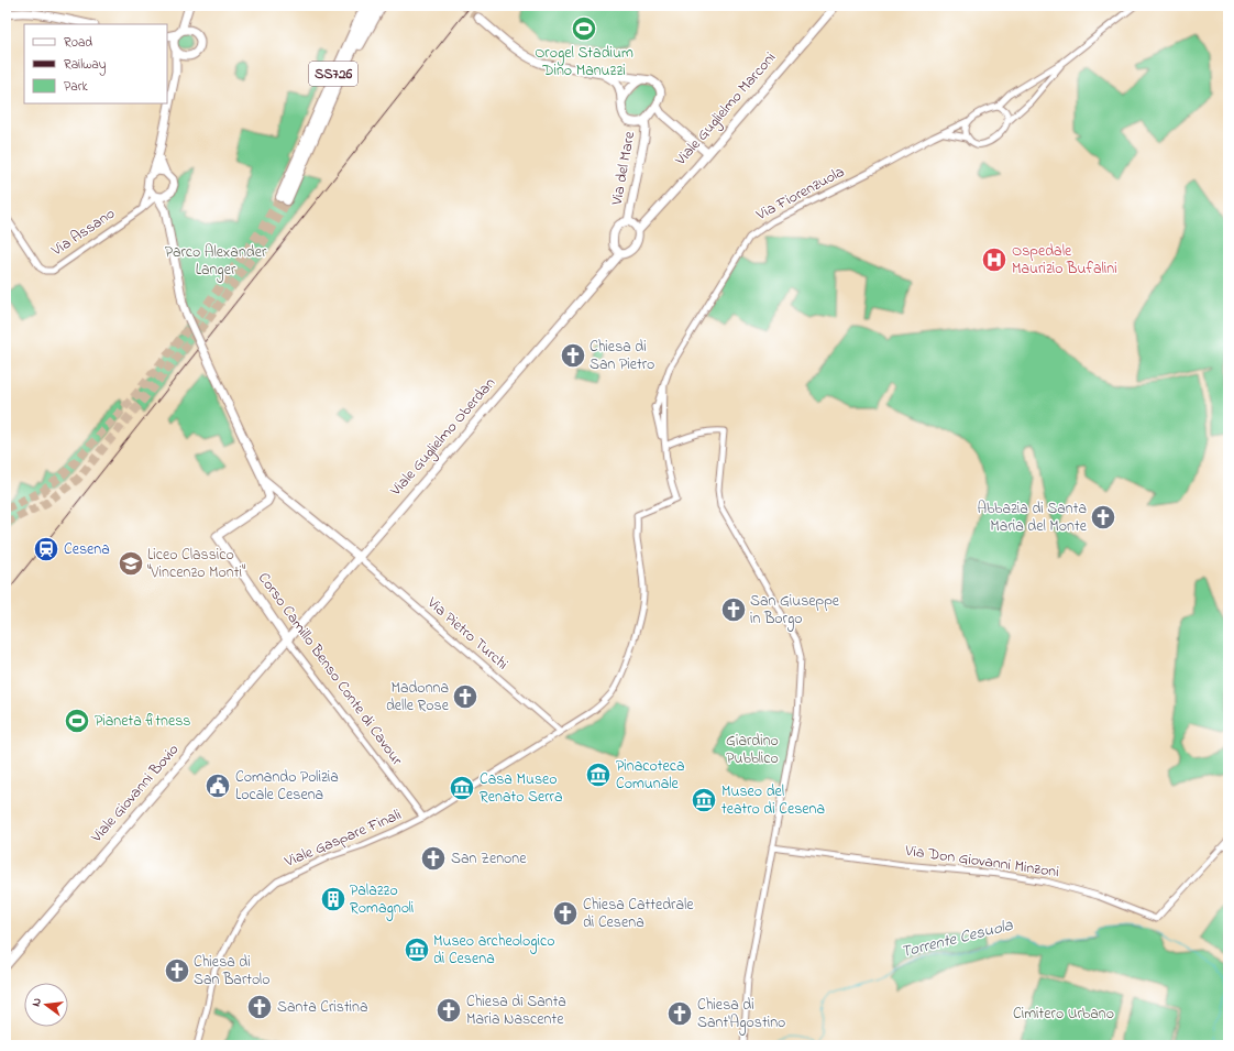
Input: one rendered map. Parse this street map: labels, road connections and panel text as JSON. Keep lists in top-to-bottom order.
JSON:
{
  "streets": {
    "highway": ["SS726"],
    "main road": [
      "Viale Guglielmo Marconi",
      "Via del Mare",
      "Viale Guglielmo Oberdan",
      "Corso Camillo Benso Conte di Cavour",
      "Viale Giovanni Bovio"
    ],
    "street": [
      "Via Fiorenzuola",
      "Via Assano",
      "Via Pietro Turchi",
      "Viale Gaspare Finali",
      "Via Don Giovanni Minzoni"
    ]
  },
  "crossings": [
    ["Viale Guglielmo Marconi", "Via del Mare"],
    ["Viale Guglielmo Marconi", "Viale Guglielmo Oberdan"],
    ["Via del Mare", "Viale Guglielmo Oberdan"],
    ["Via Fiorenzuola", "Viale Gaspare Finali"],
    ["Viale Guglielmo Oberdan", "Via Pietro Turchi"],
    ["Viale Guglielmo Oberdan", "Corso Camillo Benso Conte di Cavour"],
    ["Viale Guglielmo Oberdan", "Viale Giovanni Bovio"],
    ["Via Pietro Turchi", "Viale Gaspare Finali"],
    ["Corso Camillo Benso Conte di Cavour", "Viale Giovanni Bovio"],
    ["Corso Camillo Benso Conte di Cavour", "Viale Gaspare Finali"]
  ],
  "water": ["Torrente Cesuola"],
  "parks": ["Parco Alexander Langer", "Giardino Pubblico", "Cimitero Urbano"],
  "places": {
    "sports": ["Orogel Stadium Dino Manuzzi", "Pianeta fitness"],
    "hospital": ["Ospedale Maurizio Bufalini"],
    "church": [
      "Chiesa di San Pietro",
      "Abbazia di Santa Maria del Monte",
      "San Giuseppe in Borgo",
      "Madonna delle Rose",
      "San Zenone",
      "Chiesa Cattedrale di Cesena",
      "Chiesa di San Bartolo",
      "Santa Cristina",
      "Chiesa di Santa Maria Nascente",
      "Chiesa di Sant'Agostino"
    ],
    "station": ["Cesena"],
    "school or university": ["Liceo Classico \"Vincenzo Monti\""],
    "museum": [
      "Pinacoteca Comunale",
      "Casa Museo Renato Serra",
      "Museo del teatro di Cesena",
      "Museo archeologico di Cesena"
    ],
    "public building": ["Comando Polizia Locale Cesena"],
    "building": ["Palazzo Romagnoli"]
  },
  "legend": ["Road", "Railway", "Park"],
  "north": "left"
}
